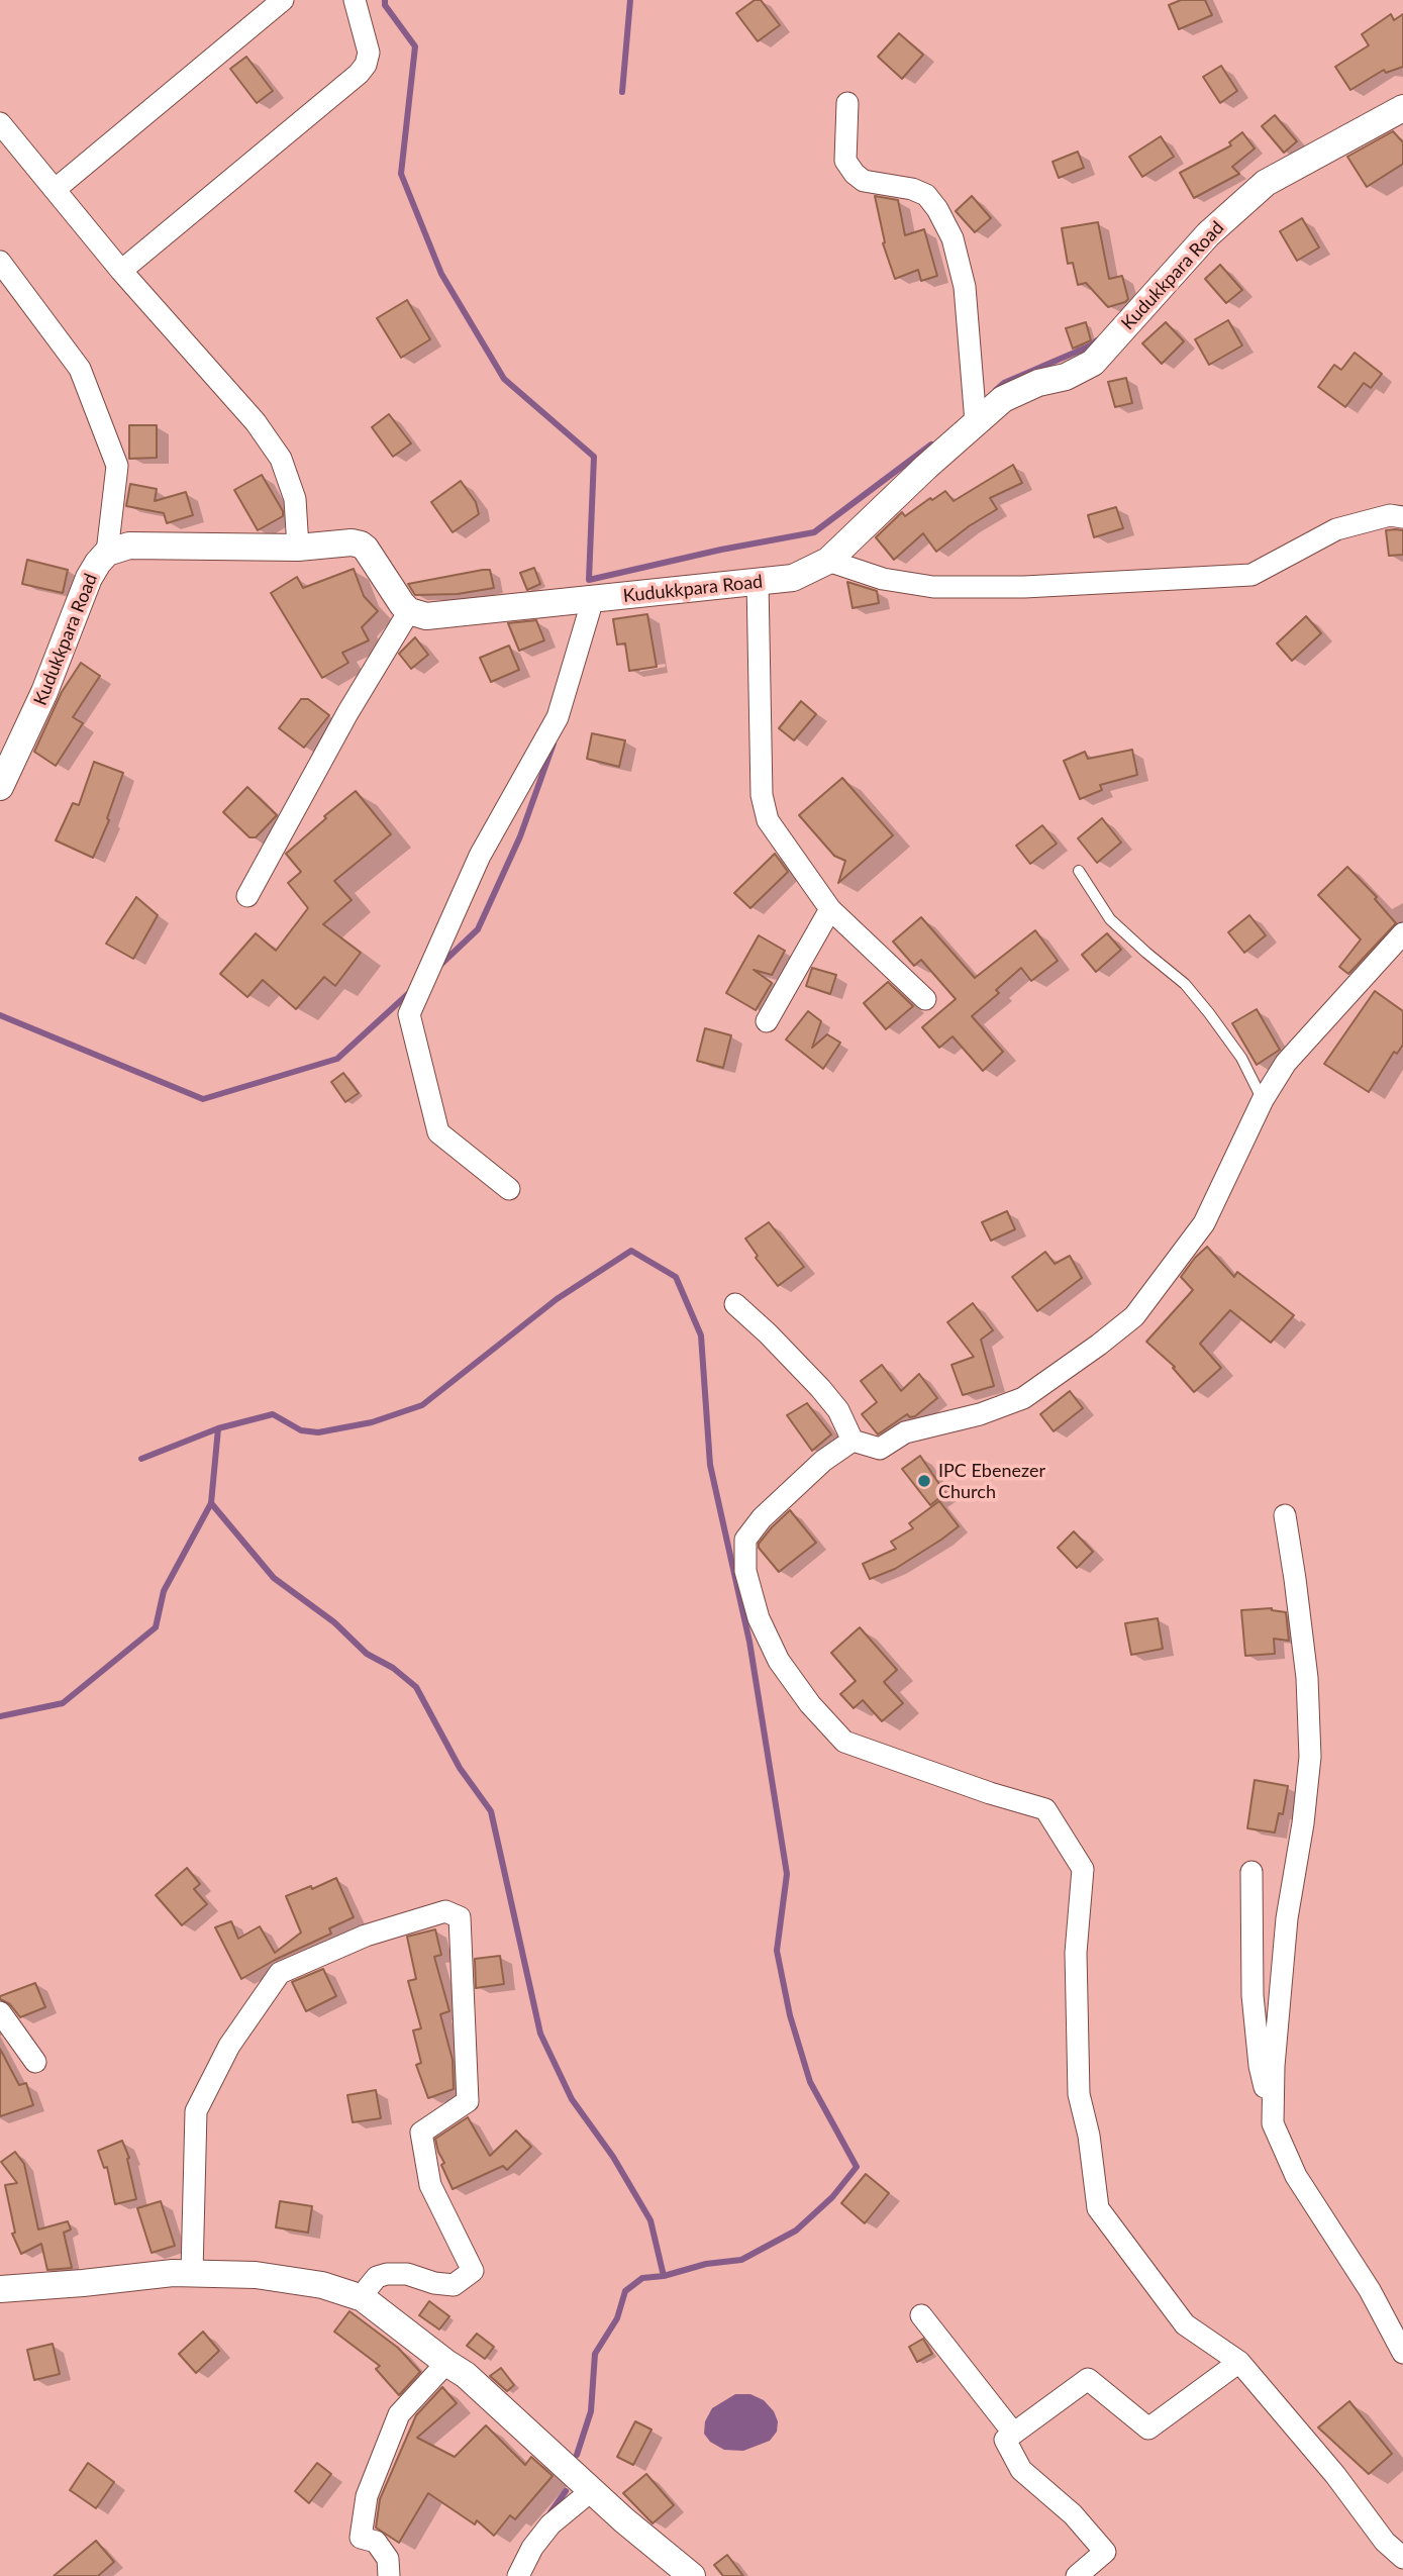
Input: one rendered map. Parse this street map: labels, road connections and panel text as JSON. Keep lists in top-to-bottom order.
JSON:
{
  "streets": {
    "street": ["Kudukkpara Road"]
  },
  "places": ["IPC Ebenezer Church"]
}
